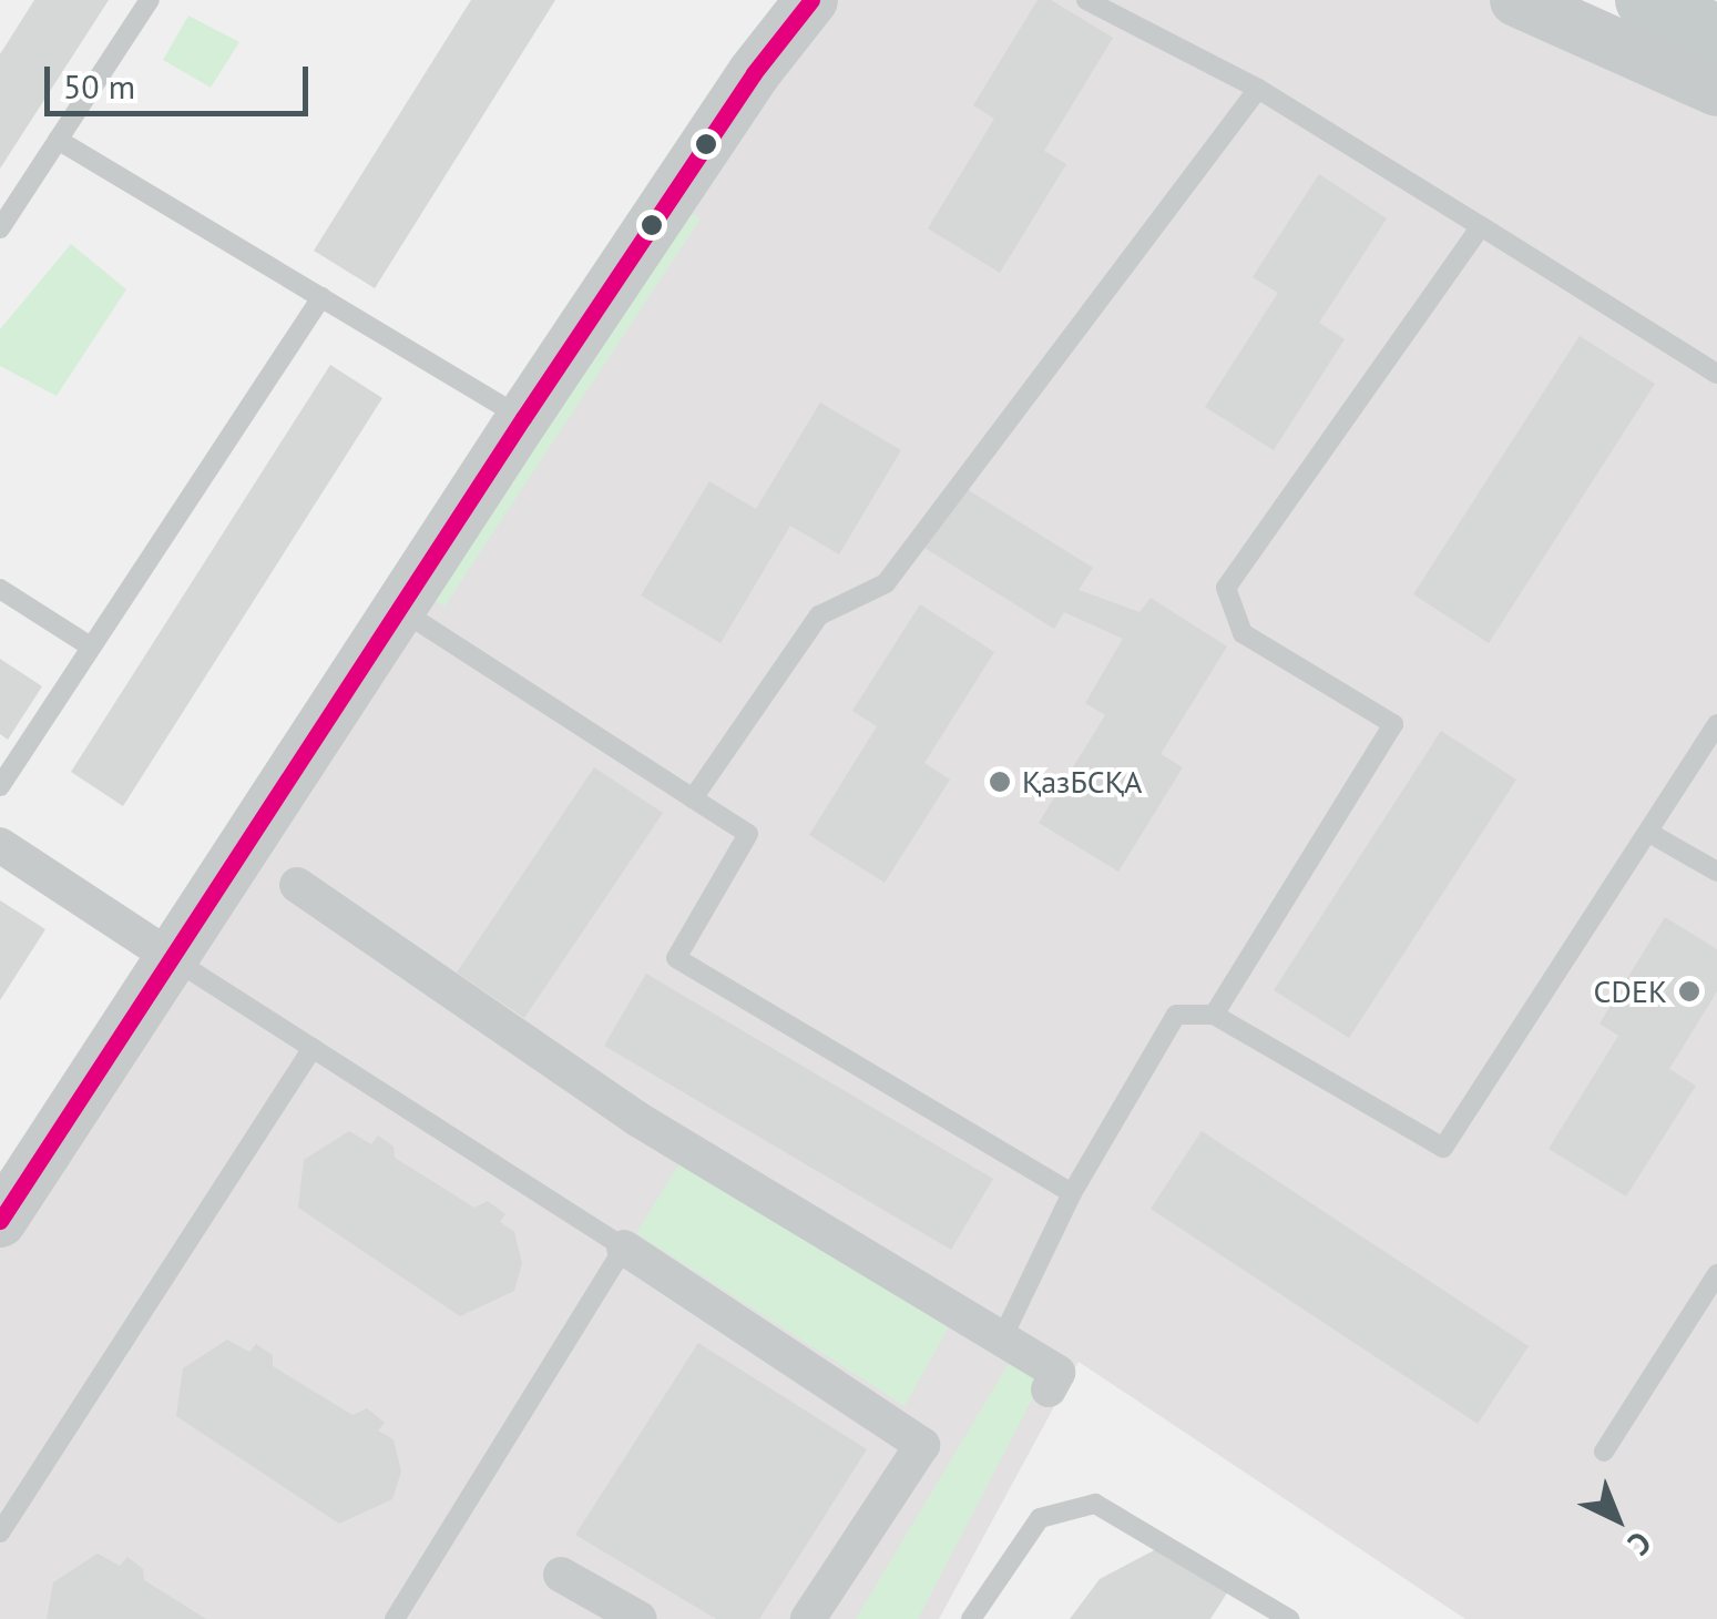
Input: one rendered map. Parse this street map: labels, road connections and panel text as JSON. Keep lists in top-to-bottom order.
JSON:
{
  "places": ["ҚазБСҚА", "CDEK"],
  "scale_bar": "50 m",
  "north": "bottom right"
}
